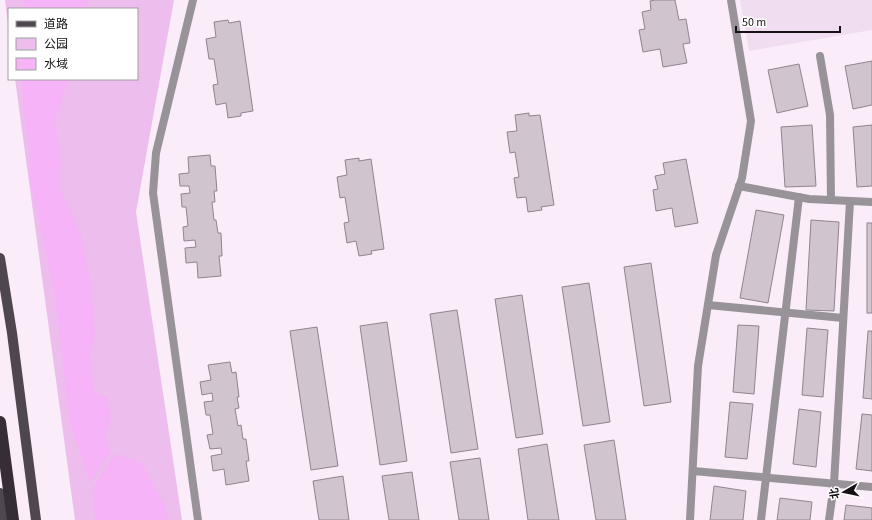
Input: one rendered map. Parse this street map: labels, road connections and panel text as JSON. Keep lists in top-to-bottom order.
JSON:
{
  "legend": ["道路", "公园", "水域"],
  "scale_bar": "50 m",
  "north": "left"
}
